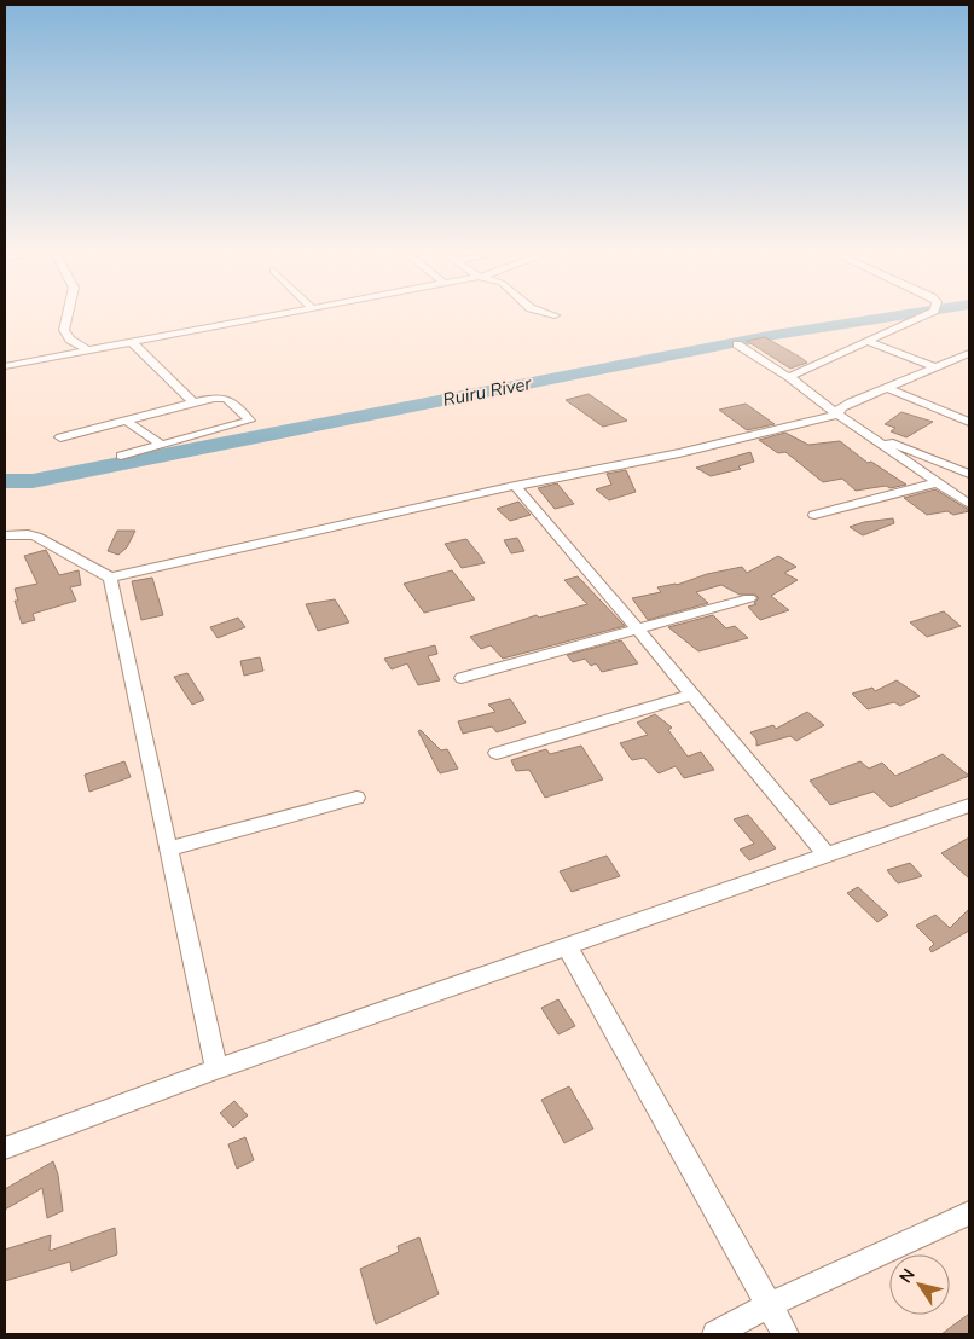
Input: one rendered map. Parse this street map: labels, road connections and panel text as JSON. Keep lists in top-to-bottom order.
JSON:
{
  "water": ["Ruiru River"],
  "north": "top left"
}
